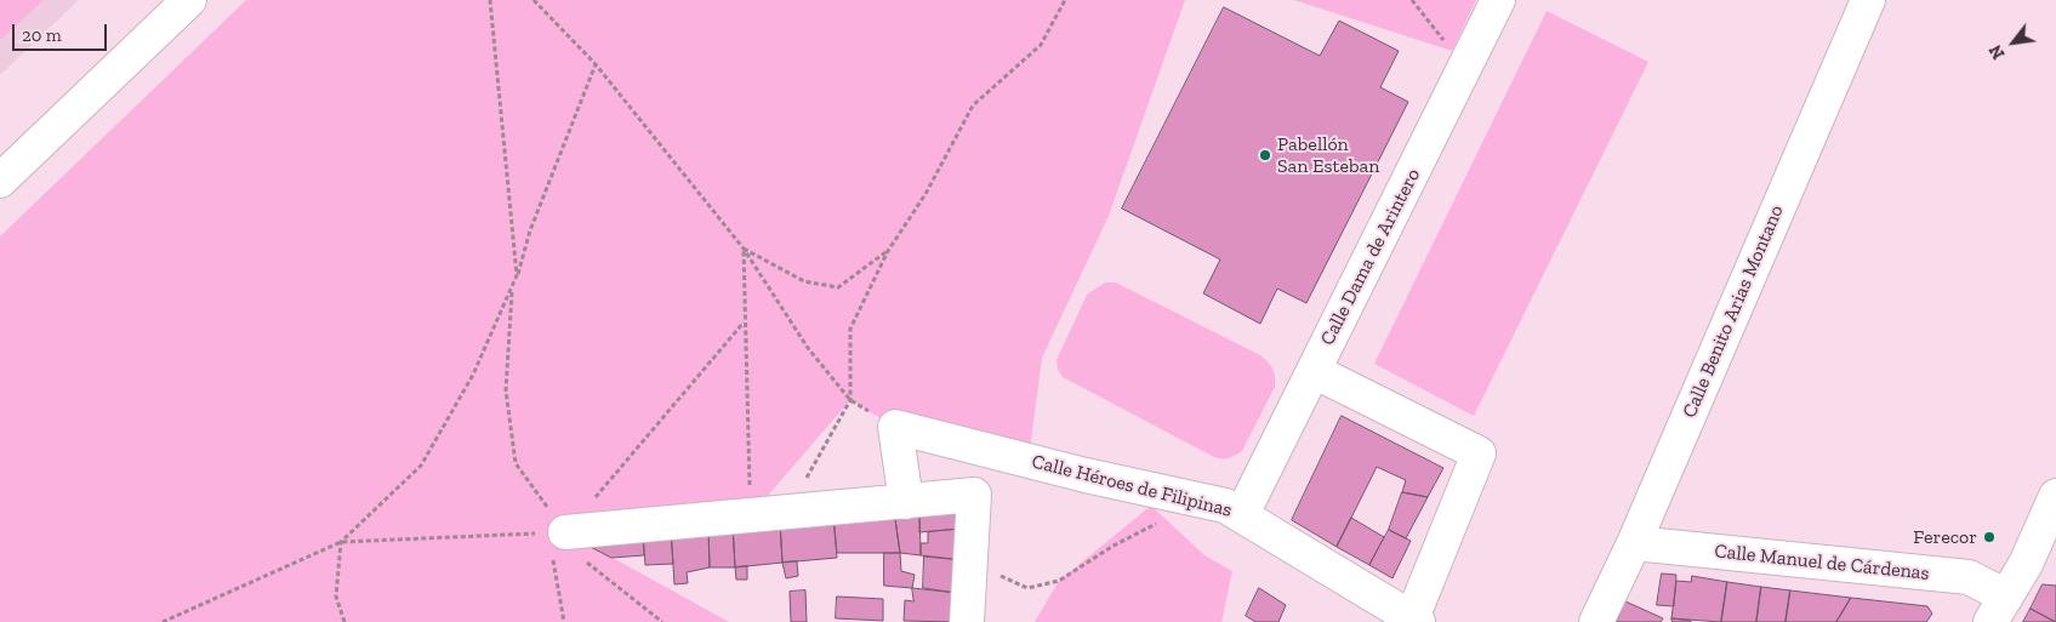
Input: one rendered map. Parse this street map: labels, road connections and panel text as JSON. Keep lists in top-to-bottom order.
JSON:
{
  "streets": {
    "street": [
      "Calle Dama de Arintero",
      "Calle Benito Arias Montano",
      "Calle Héroes de Filipinas",
      "Calle Manuel de Cárdenas"
    ]
  },
  "crossings": [
    ["Calle Dama de Arintero", "Calle Héroes de Filipinas"],
    ["Calle Benito Arias Montano", "Calle Manuel de Cárdenas"]
  ],
  "places": ["Pabellón San Esteban", "Ferecor"],
  "scale_bar": "20 m",
  "north": "bottom left"
}
